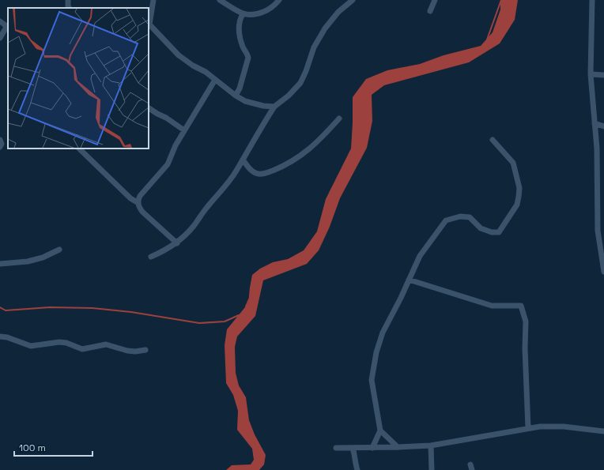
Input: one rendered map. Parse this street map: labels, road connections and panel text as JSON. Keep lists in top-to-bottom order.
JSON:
{
  "scale_bar": "100 m"
}
